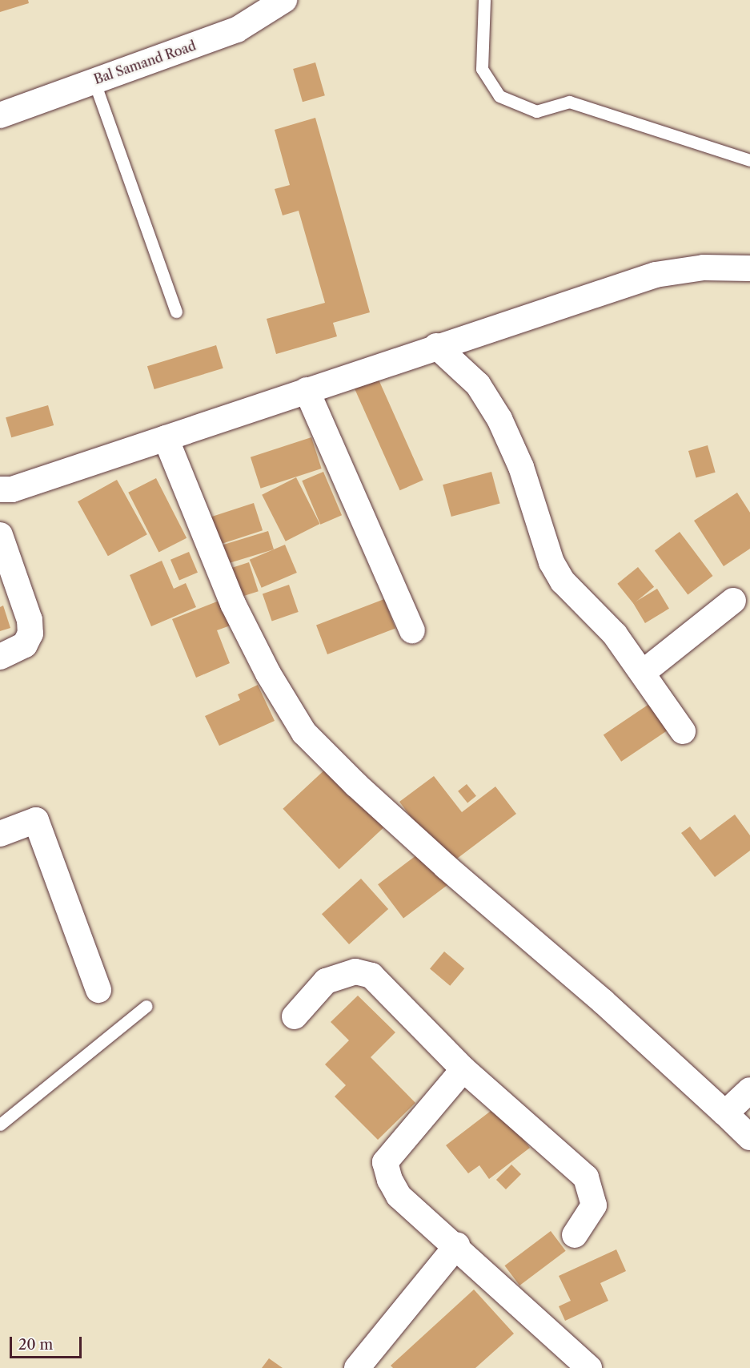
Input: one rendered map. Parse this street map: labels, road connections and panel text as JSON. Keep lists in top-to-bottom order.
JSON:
{
  "streets": {
    "street": ["Bal Samand Road"]
  },
  "scale_bar": "20 m"
}
